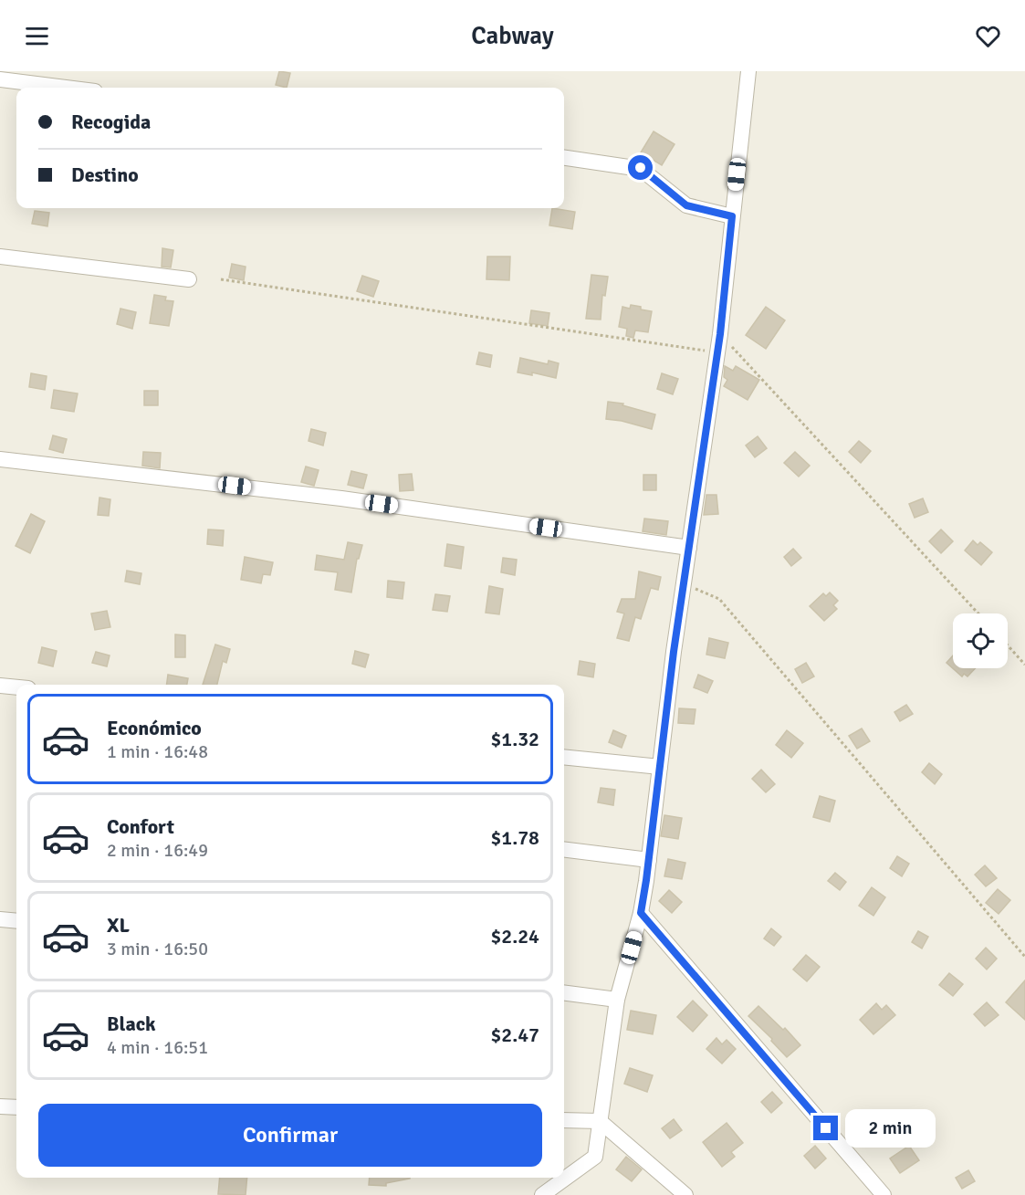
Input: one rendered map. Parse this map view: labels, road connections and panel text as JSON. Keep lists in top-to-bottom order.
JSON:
{
  "page": {
    "header": "Cabway",
    "banner": ["Recogida", "Destino"],
    "list": [
      {
        "name": "Económico",
        "note": "1 min · 16:48",
        "value": "$1.32"
      },
      {
        "name": "Confort",
        "note": "2 min · 16:49",
        "value": "$1.78"
      },
      {
        "name": "XL",
        "note": "3 min · 16:50",
        "value": "$2.24"
      },
      {
        "name": "Black",
        "note": "4 min · 16:51",
        "value": "$2.47"
      }
    ],
    "buttons": "Confirmar",
    "bubble": "2 min"
  }
}
